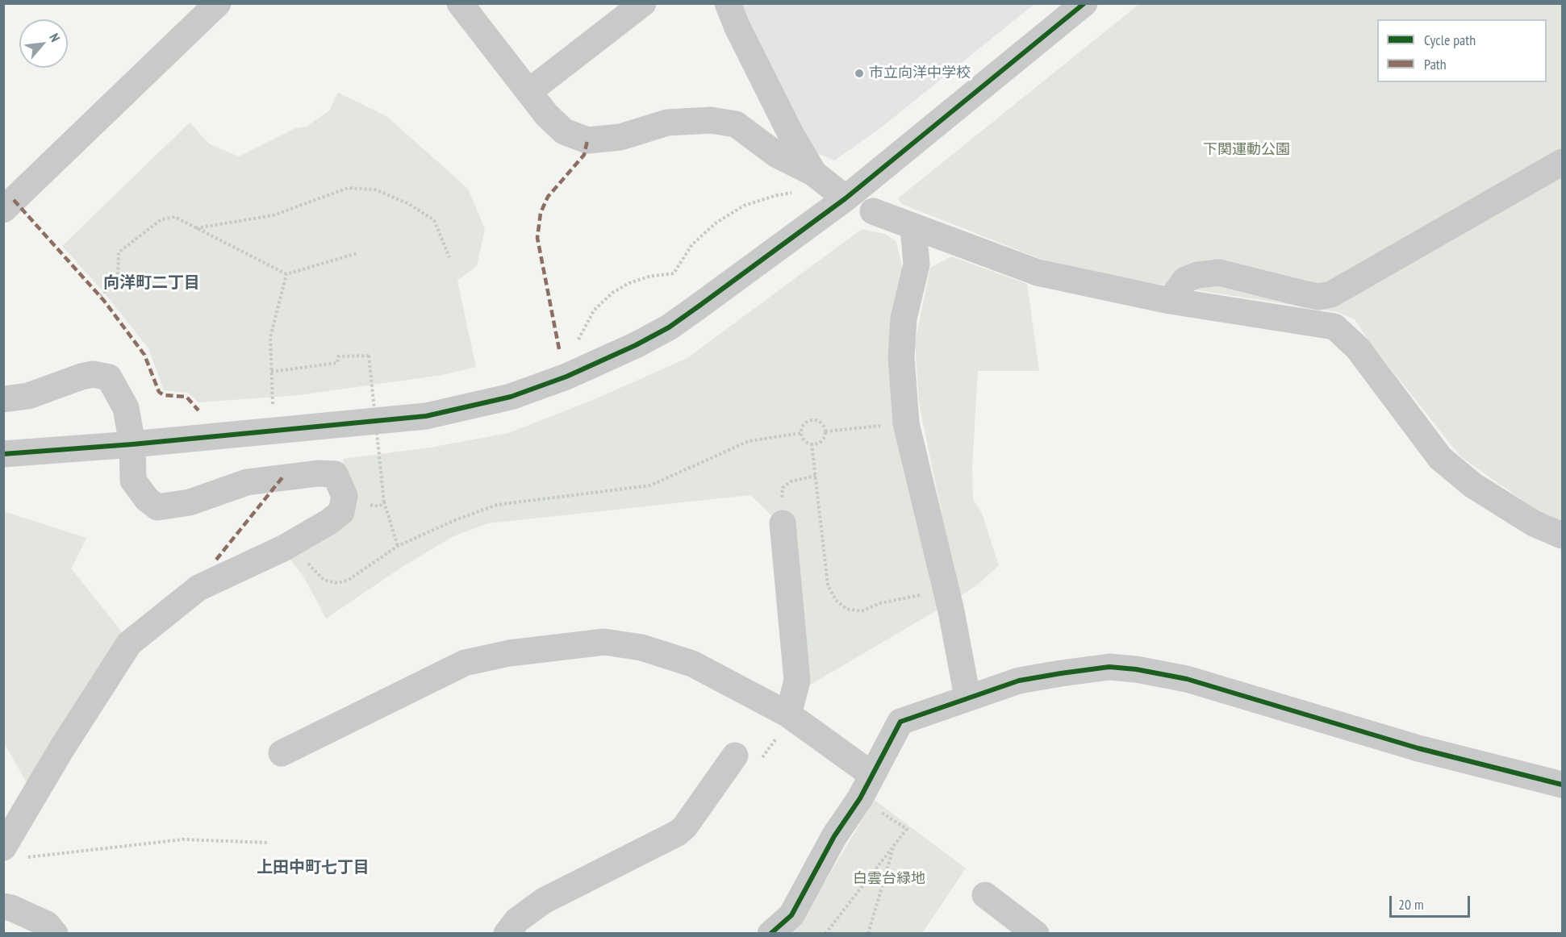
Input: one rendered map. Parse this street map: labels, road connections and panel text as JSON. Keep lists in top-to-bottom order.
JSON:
{
  "districts": ["向洋町二丁目", "上田中町七丁目"],
  "parks": ["下関運動公園", "白雲台緑地"],
  "places": ["市立向洋中学校"],
  "legend": ["Cycle path", "Path"],
  "scale_bar": "20 m",
  "north": "top right"
}
